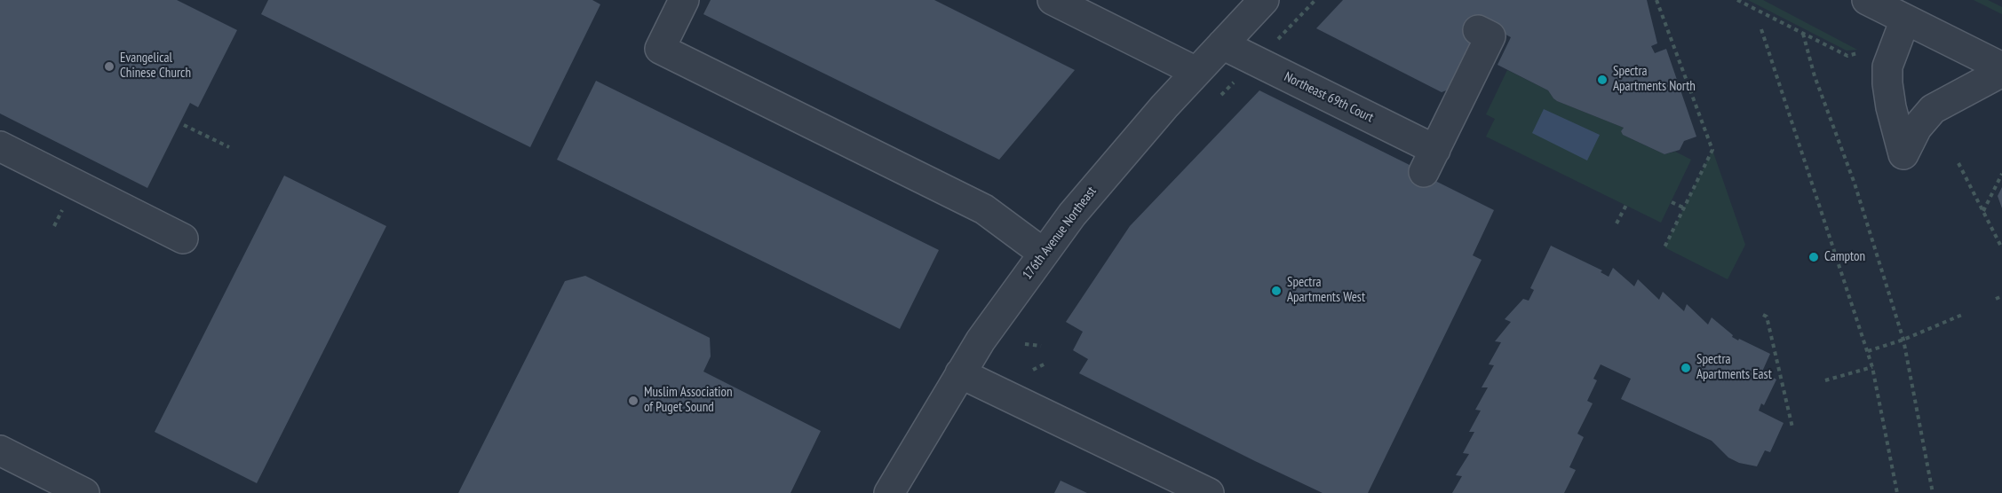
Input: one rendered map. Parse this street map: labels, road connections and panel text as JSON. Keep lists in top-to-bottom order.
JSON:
{
  "streets": {
    "street": ["Northeast 69th Court", "176th Avenue Northeast"]
  },
  "crossings": [
    ["Northeast 69th Court", "176th Avenue Northeast"]
  ],
  "places": [
    "Evangelical Chinese Church",
    "Spectra Apartments North",
    "Campton",
    "Spectra Apartments West",
    "Spectra Apartments East",
    "Muslim Association of Puget Sound"
  ]
}
